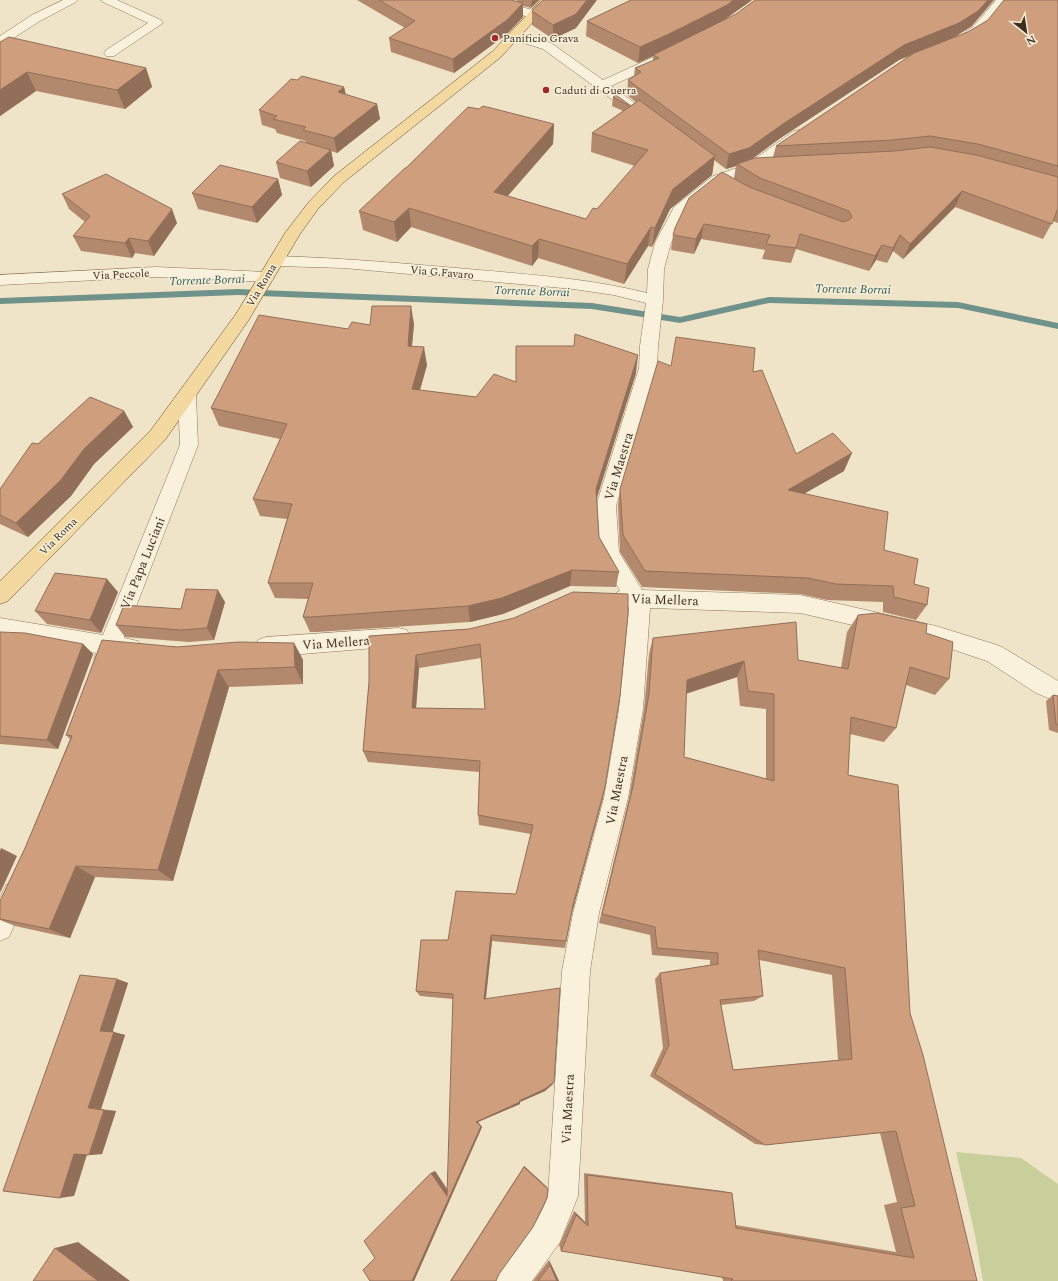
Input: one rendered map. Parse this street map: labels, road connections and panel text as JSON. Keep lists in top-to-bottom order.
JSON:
{
  "streets": {
    "main road": ["Via Roma"],
    "street": [
      "Via G.Favaro",
      "Via Peccole",
      "Via Maestra",
      "Via Papa Luciani",
      "Via Mellera"
    ]
  },
  "crossings": [
    ["Via G.Favaro", "Via Roma"],
    ["Via G.Favaro", "Via Maestra"],
    ["Via Peccole", "Via Roma"],
    ["Via Roma", "Via Papa Luciani"],
    ["Via Maestra", "Via Mellera"]
  ],
  "water": ["Torrente Borrai"],
  "places": ["Panificio Grava", "Caduti di Guerra"],
  "north": "bottom right"
}
